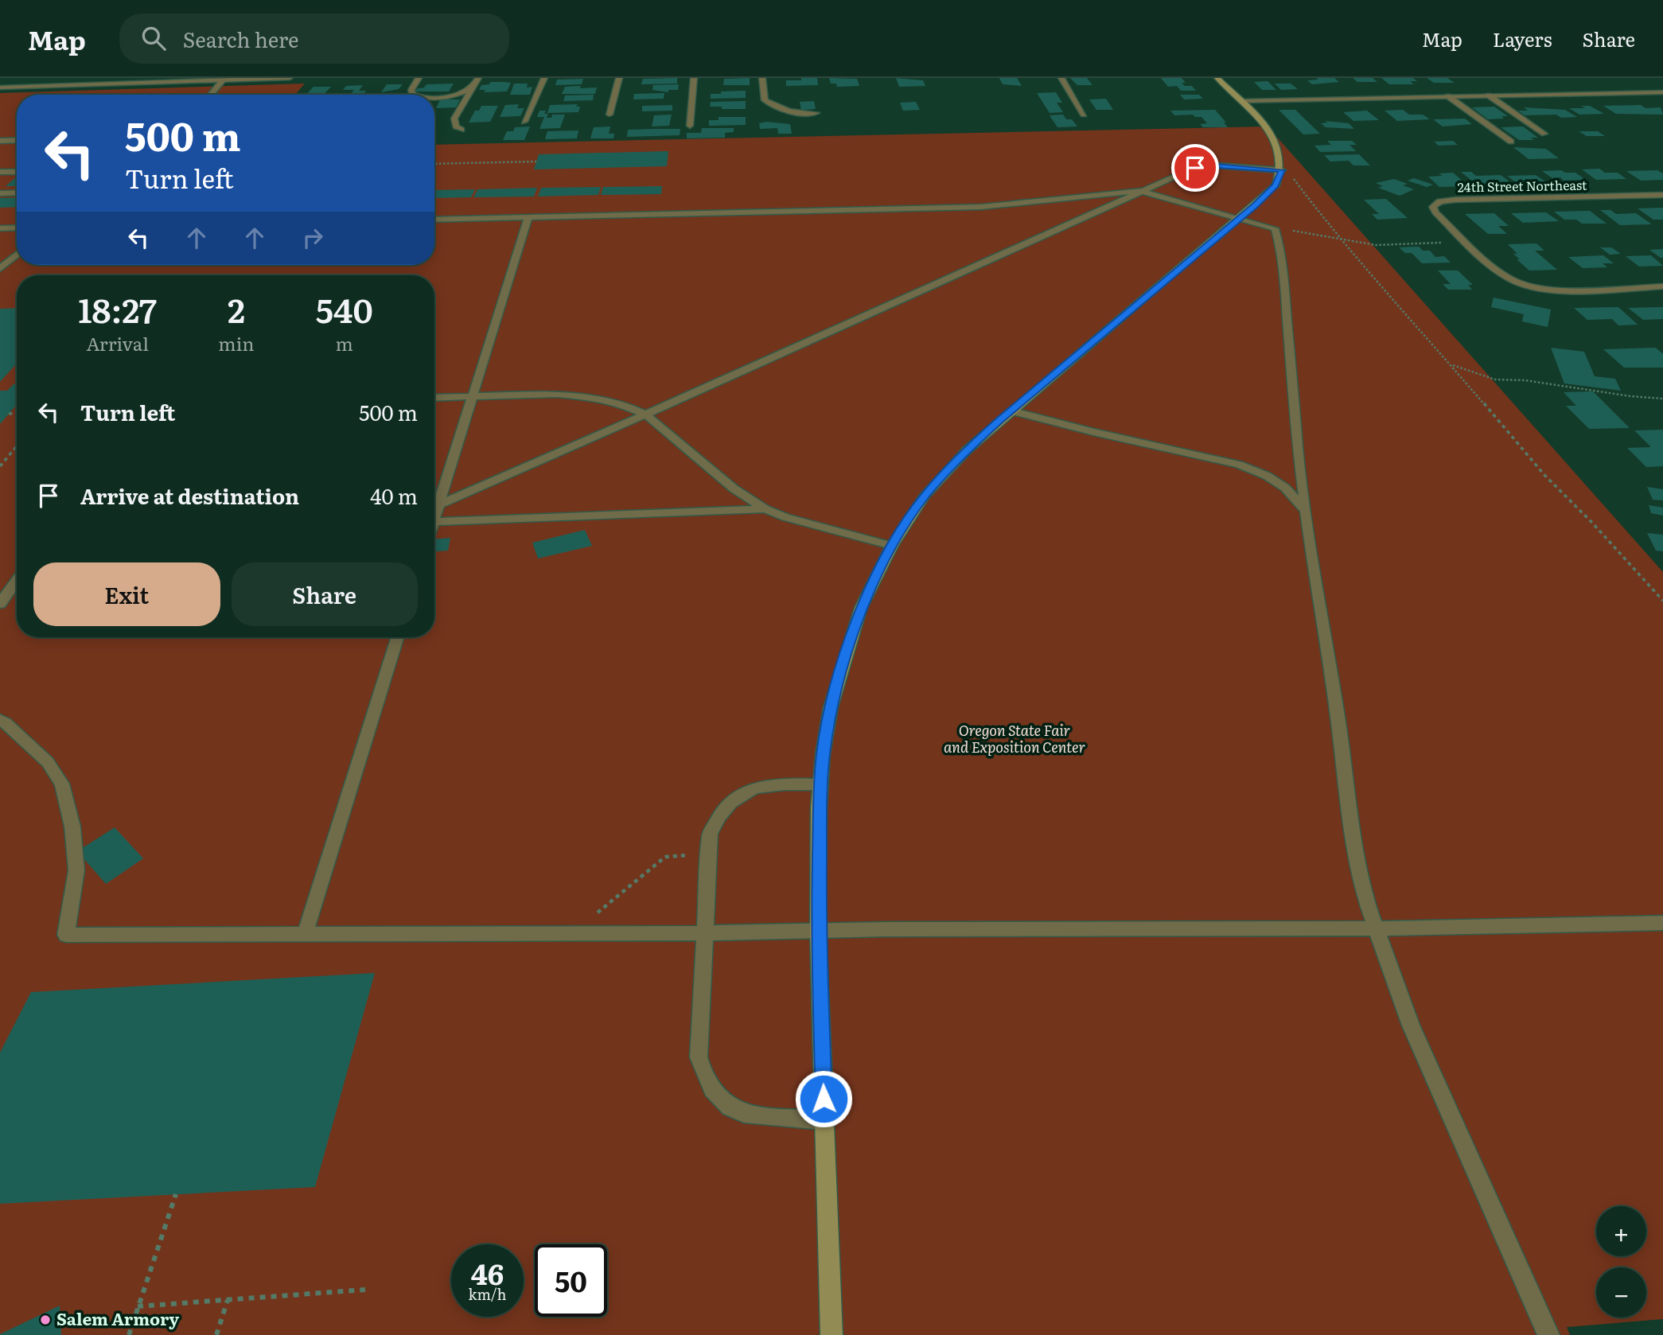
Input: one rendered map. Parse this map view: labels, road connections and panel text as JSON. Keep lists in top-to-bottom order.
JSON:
{
  "streets": {
    "street": ["24th Street Northeast"]
  },
  "parks": ["Oregon State Fair and Exposition Center"],
  "places": ["Salem Armory"],
  "page": {
    "header": "Map",
    "search": "Search here",
    "nav": ["Map", "Layers", "Share"],
    "turn": ["500 m", "Turn left"],
    "eta": [
      "18:27",
      "Arrival",
      "2",
      "min",
      "540",
      "m"
    ],
    "list": [
      {
        "name": "Turn left",
        "value": "500 m"
      },
      {
        "name": "Arrive at destination",
        "value": "40 m"
      }
    ],
    "buttons": ["Exit", "Share"],
    "map_buttons": ["+", "−"],
    "speed": "46 km/h",
    "limit": "50"
  }
}
